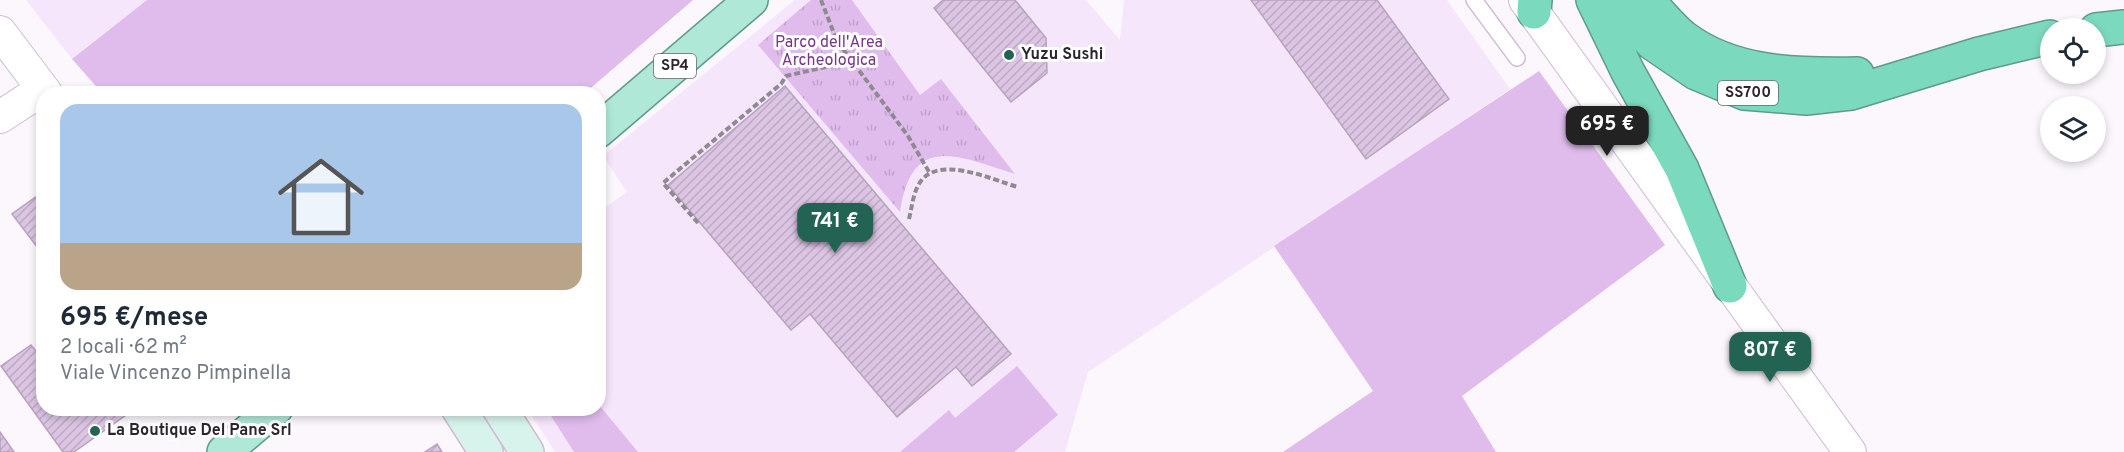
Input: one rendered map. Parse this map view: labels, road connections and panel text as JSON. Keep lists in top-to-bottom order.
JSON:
{
  "streets": {
    "highway": ["SS700"],
    "main road": ["SP4"]
  },
  "parks": ["Parco dell'Area Archeologica"],
  "places": ["Yuzu Sushi", "La Boutique Del Pane Srl"],
  "page": {
    "list": [
      {
        "name": "695 €/mese",
        "note": "2 locali · 62 m² · Viale Vincenzo Pimpinella"
      }
    ],
    "price": ["695 €", "741 €", "807 €"]
  }
}
